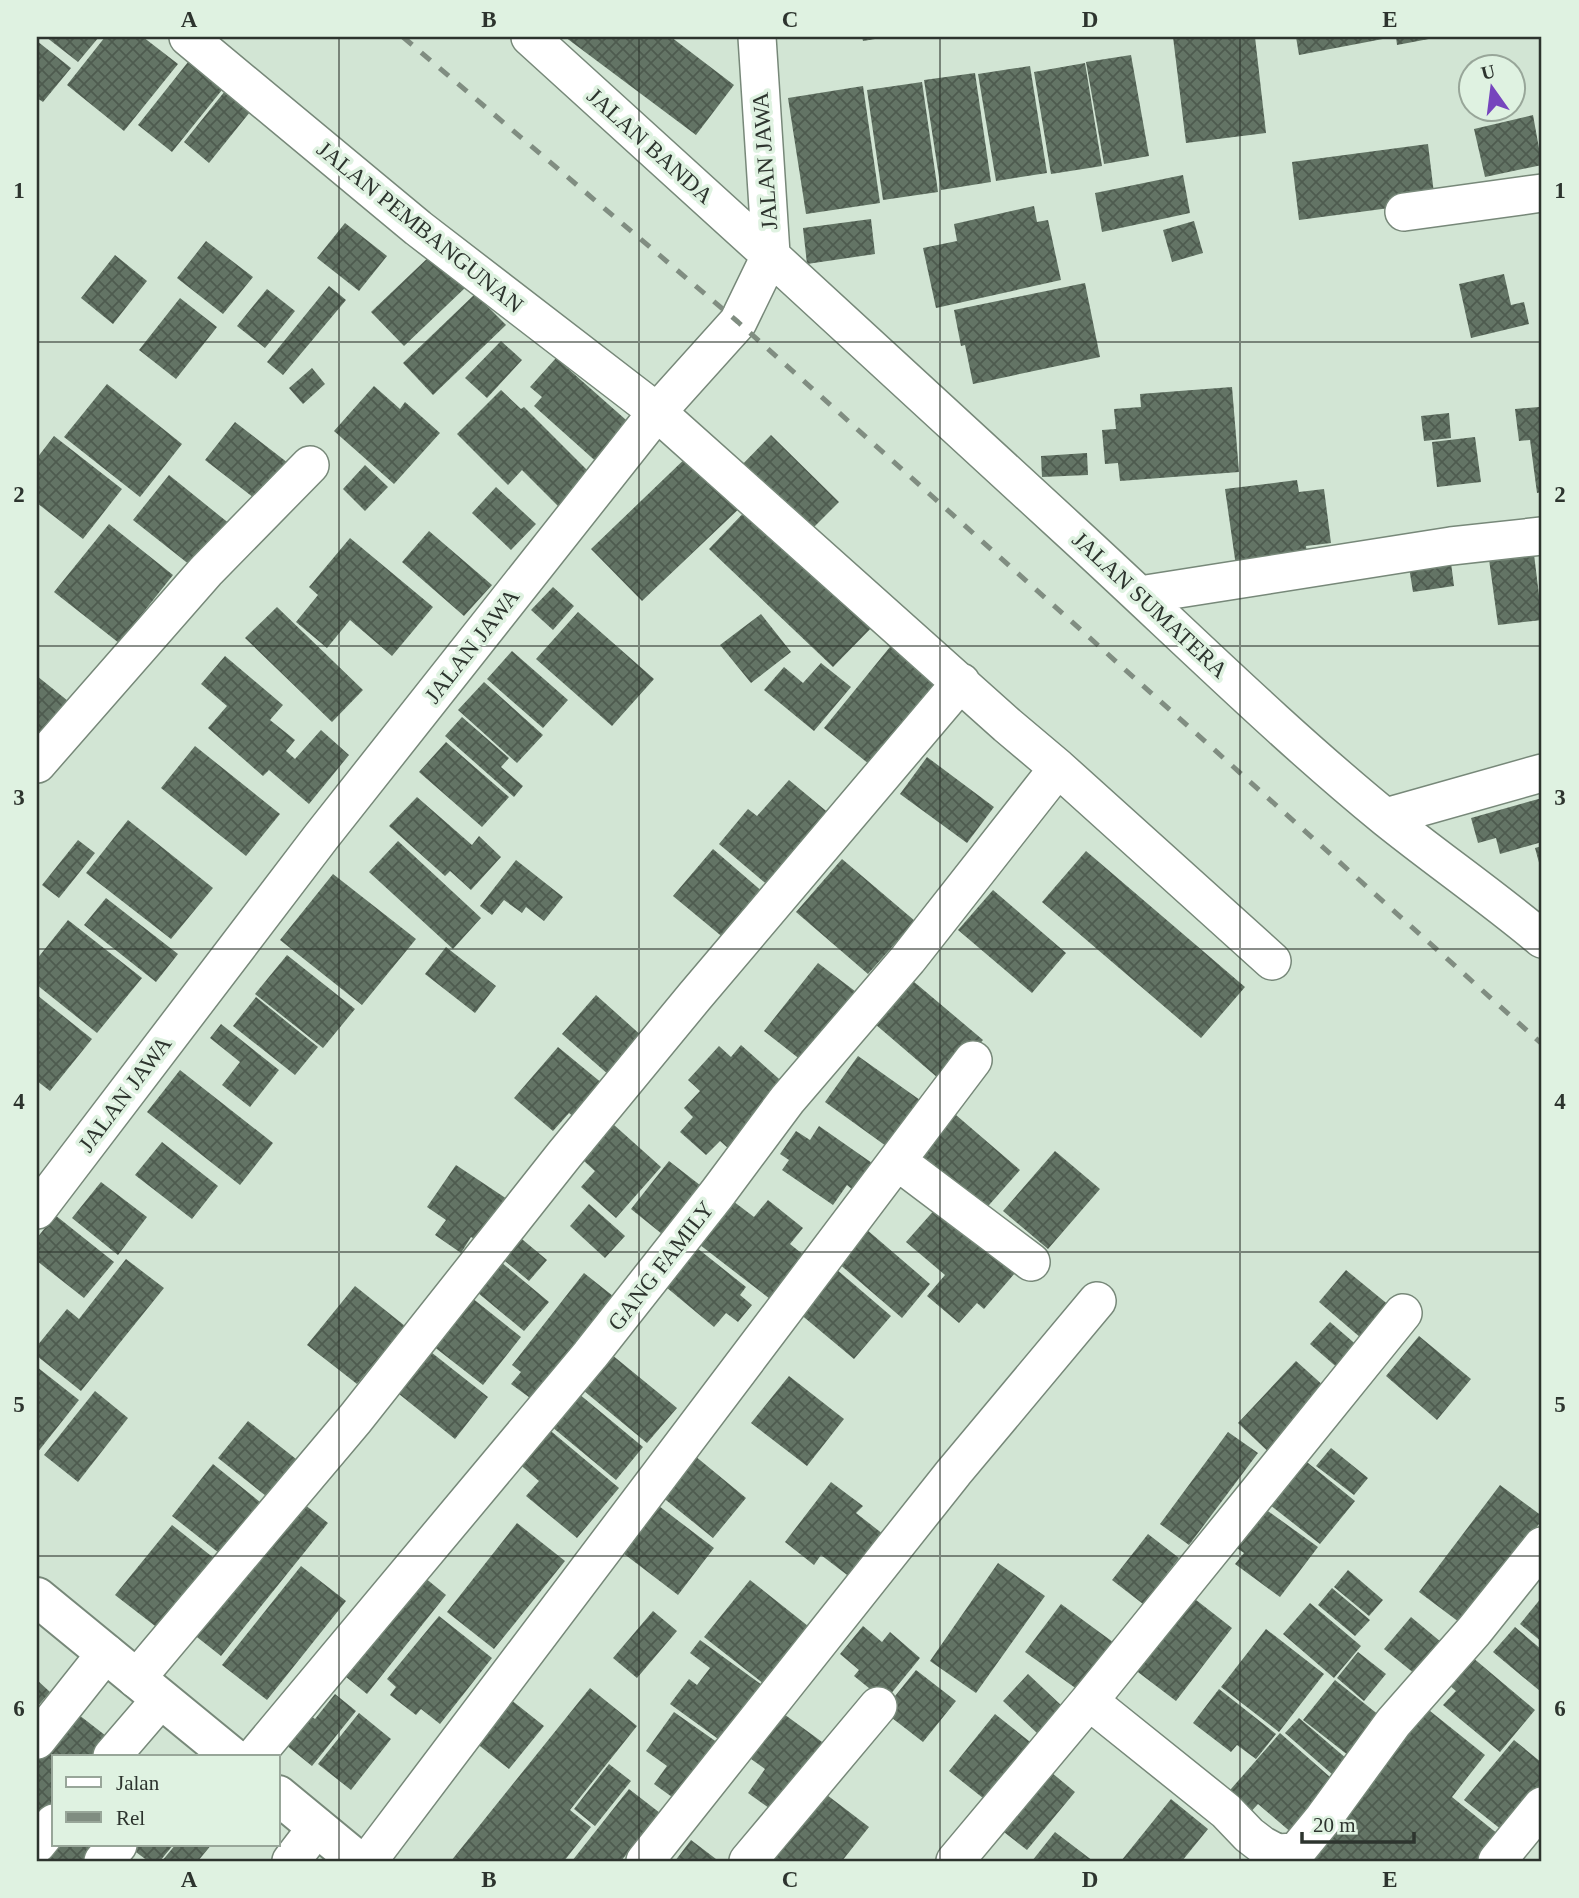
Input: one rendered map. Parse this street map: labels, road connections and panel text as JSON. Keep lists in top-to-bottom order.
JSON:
{
  "streets": {
    "street": [
      "JALAN BANDA",
      "JALAN JAWA",
      "JALAN PEMBANGUNAN",
      "JALAN SUMATERA",
      "GANG FAMILY"
    ]
  },
  "crossings": [
    ["JALAN BANDA", "JALAN JAWA"],
    ["JALAN BANDA", "JALAN SUMATERA"],
    ["JALAN JAWA", "JALAN PEMBANGUNAN"],
    ["JALAN JAWA", "JALAN SUMATERA"],
    ["JALAN PEMBANGUNAN", "GANG FAMILY"]
  ],
  "legend": ["Jalan", "Rel"],
  "scale_bar": "20 m",
  "north": "top",
  "grid": {
    "columns": [
      "A",
      "B",
      "C",
      "D",
      "E"
    ],
    "rows": [
      "1",
      "2",
      "3",
      "4",
      "5",
      "6"
    ]
  }
}
